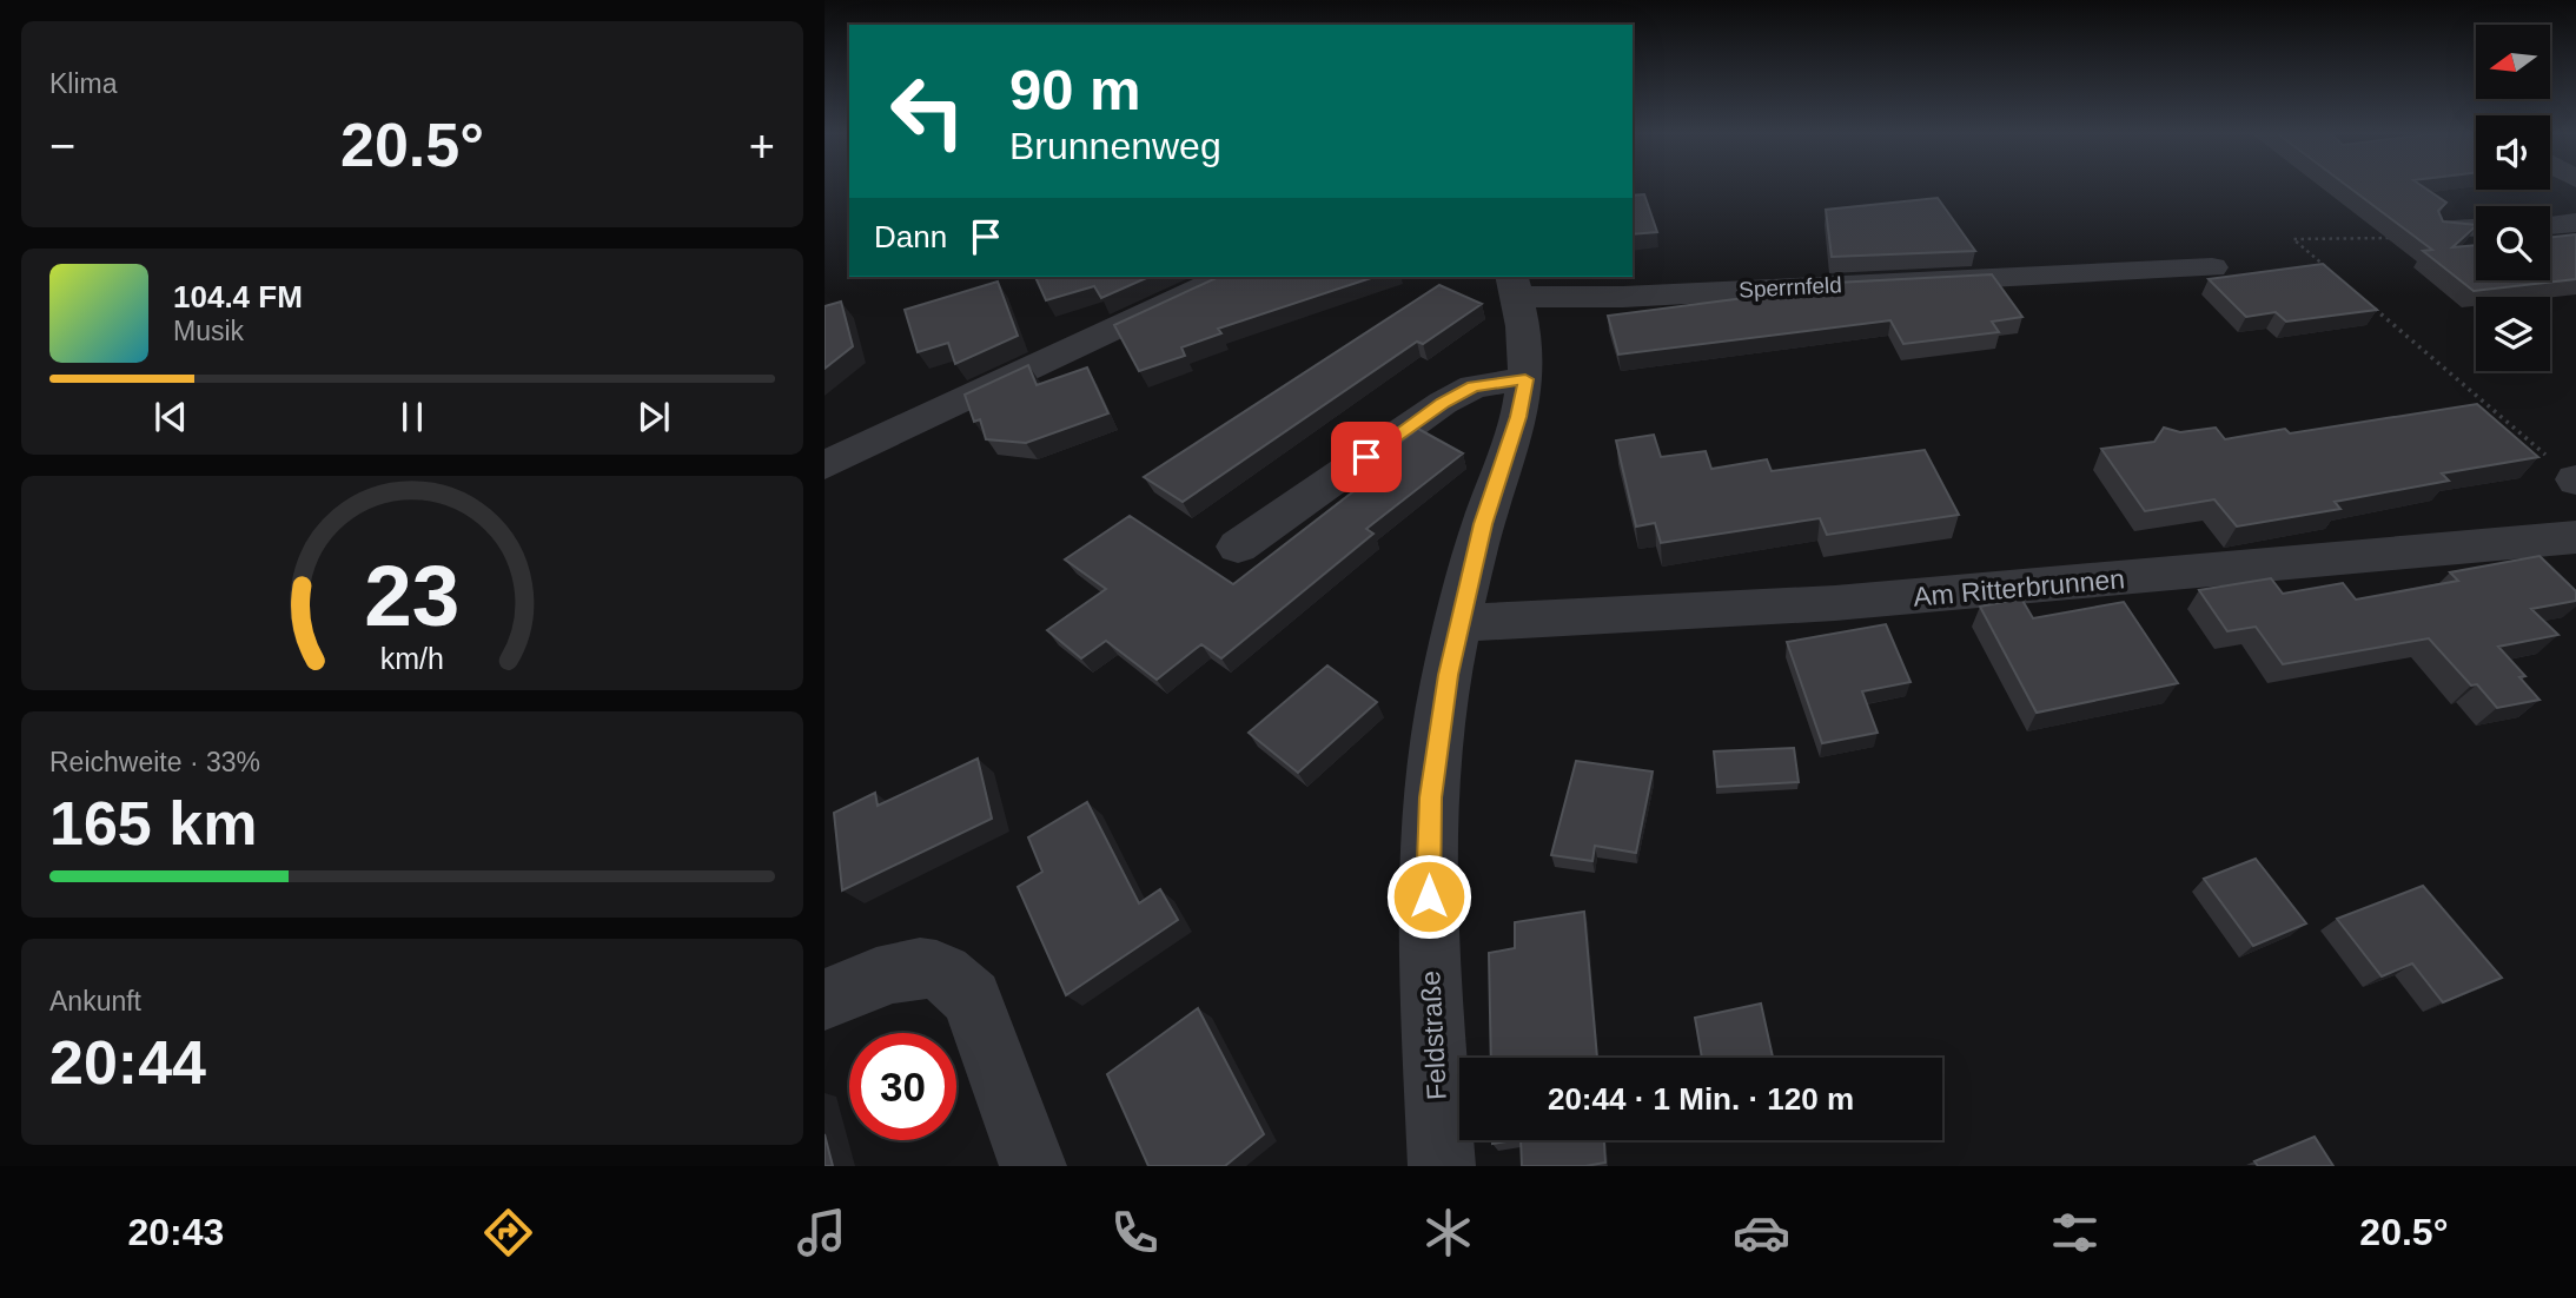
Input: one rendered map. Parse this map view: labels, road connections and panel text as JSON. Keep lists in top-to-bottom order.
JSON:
{
  "streets": {
    "street": ["Sperrnfeld", "Am Ritterbrunnen", "Feldstraße"]
  },
  "crossings": [
    ["Sperrnfeld", "Feldstraße"],
    ["Am Ritterbrunnen", "Feldstraße"]
  ],
  "north": "left",
  "page": {
    "tile": [
      "Klima",
      ["Reichweite · 33%", "165 km"],
      ["Ankunft", "20:44"]
    ],
    "turn": ["90 m", "Brunnenweg"],
    "heat": ["−", "20.5°", "+"],
    "then": "Dann",
    "song": ["104.4 FM", "Musik"],
    "limit": "30",
    "trip": "20:44 · 1 Min. · 120 m",
    "tabs": ["20:43", "20.5°"],
    "gauge": ["23", "km/h"]
  }
}
